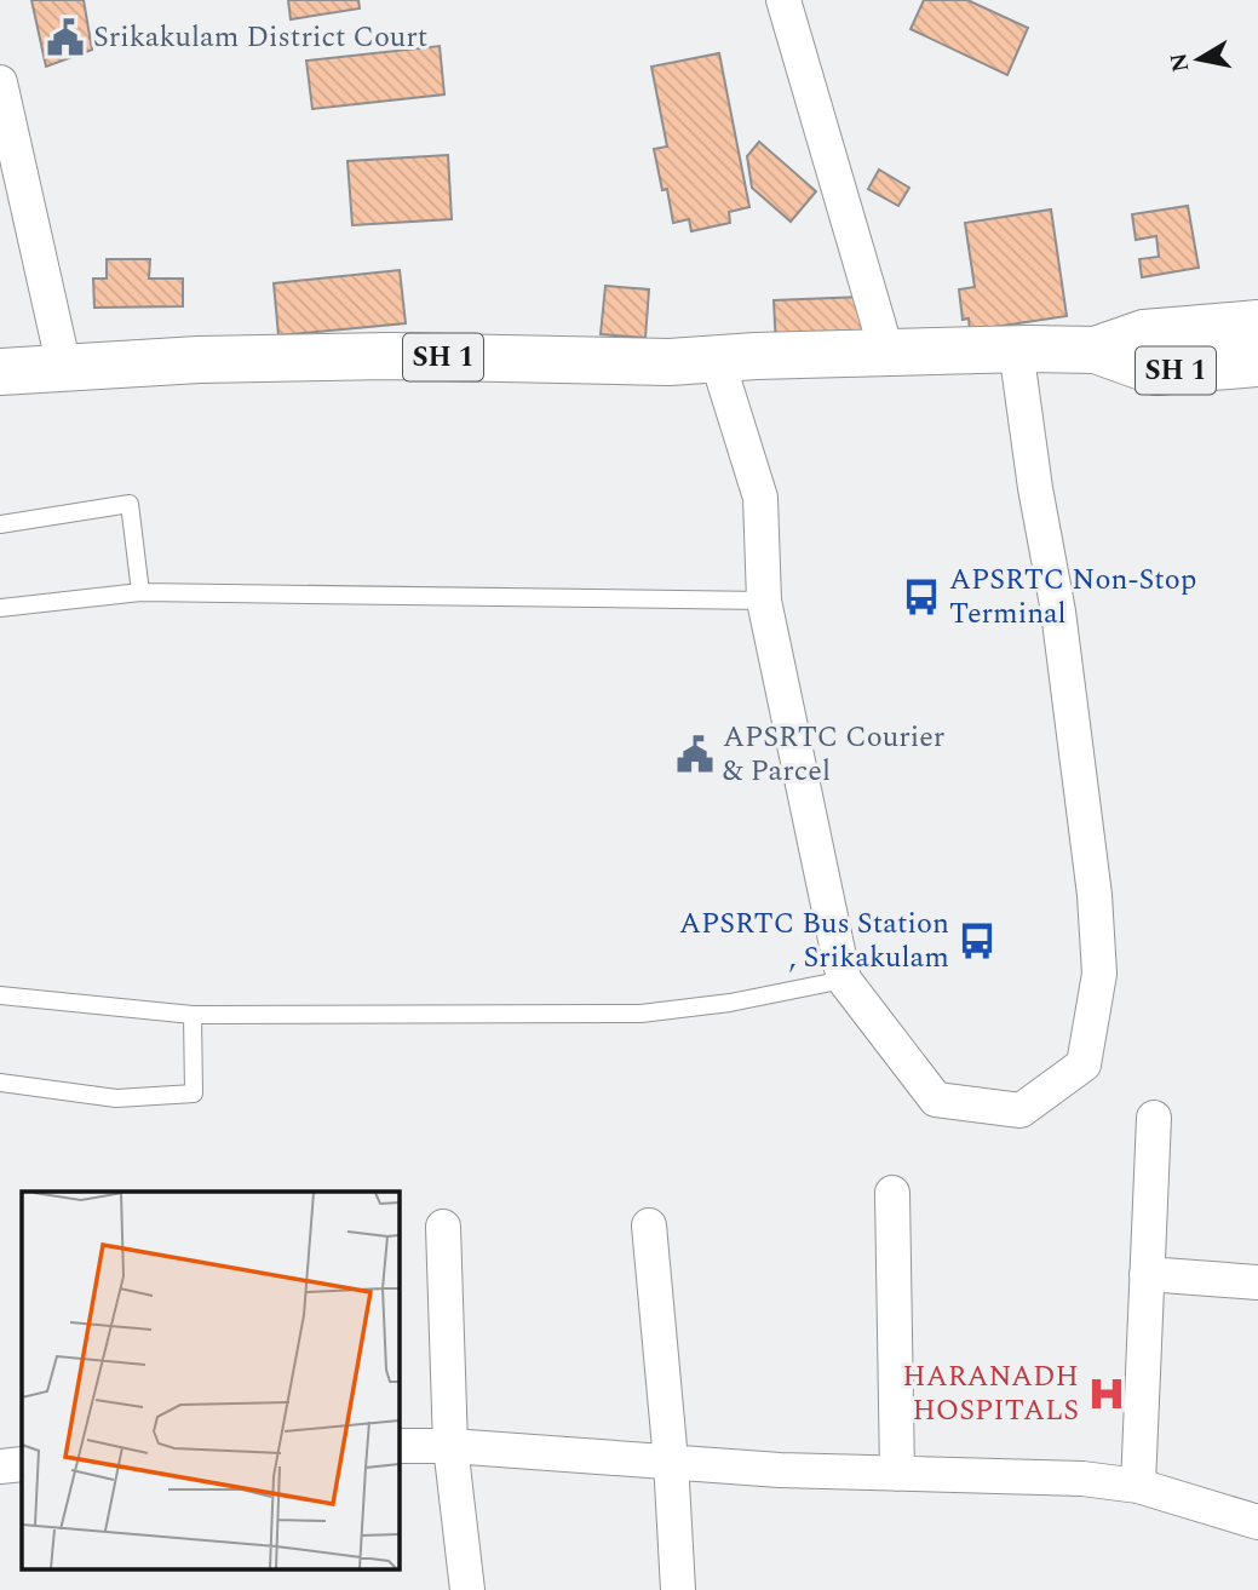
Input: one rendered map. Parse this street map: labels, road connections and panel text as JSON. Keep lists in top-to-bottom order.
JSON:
{
  "streets": {
    "main road": ["SH 1"]
  },
  "places": {
    "public building": ["Srikakulam District Court", "APSRTC Courier & Parcel"],
    "bus stop": ["APSRTC Non-Stop Terminal", "APSRTC Bus Station , Srikakulam"],
    "hospital": ["HARANADH HOSPITALS"]
  },
  "north": "left"
}
